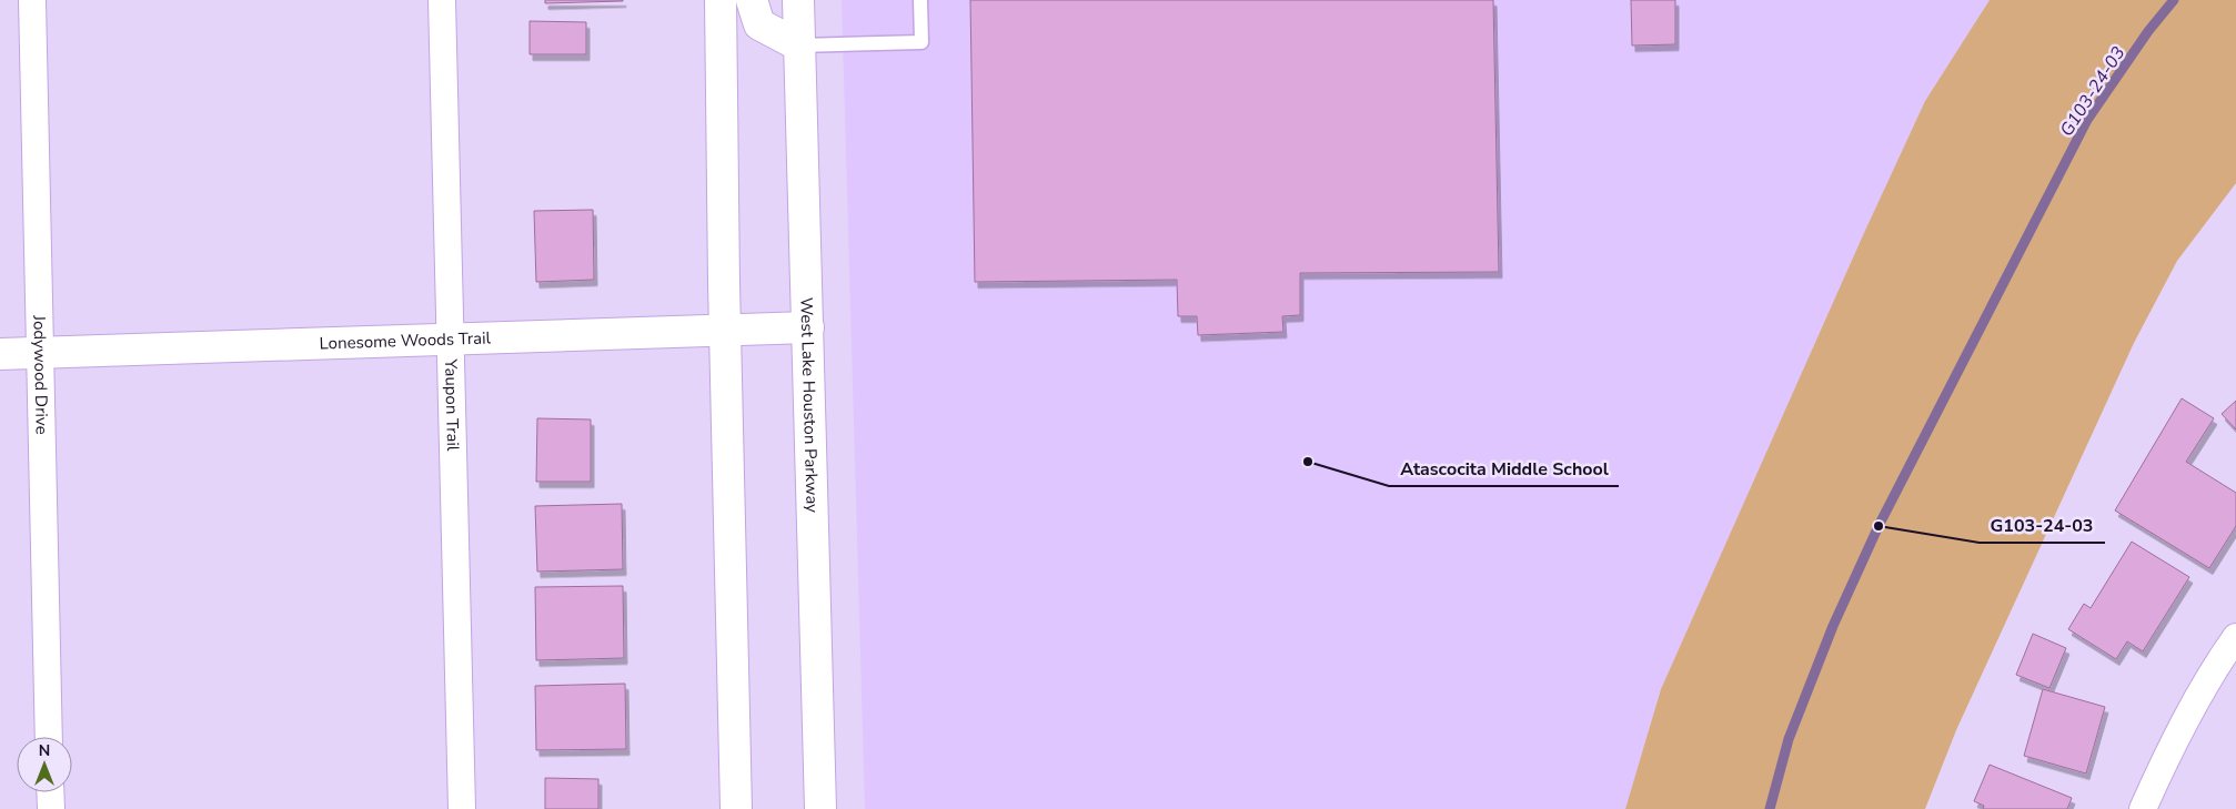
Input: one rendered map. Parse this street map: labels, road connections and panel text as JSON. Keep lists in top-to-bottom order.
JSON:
{
  "streets": {
    "main road": ["Lonesome Woods Trail", "West Lake Houston Parkway"],
    "street": ["Jodywood Drive", "Yaupon Trail"]
  },
  "crossings": [
    ["Lonesome Woods Trail", "Jodywood Drive"],
    ["Lonesome Woods Trail", "West Lake Houston Parkway"],
    ["Lonesome Woods Trail", "Yaupon Trail"]
  ],
  "water": ["G103-24-03"],
  "places": ["Atascocita Middle School", "G103-24-03"],
  "north": "top"
}
